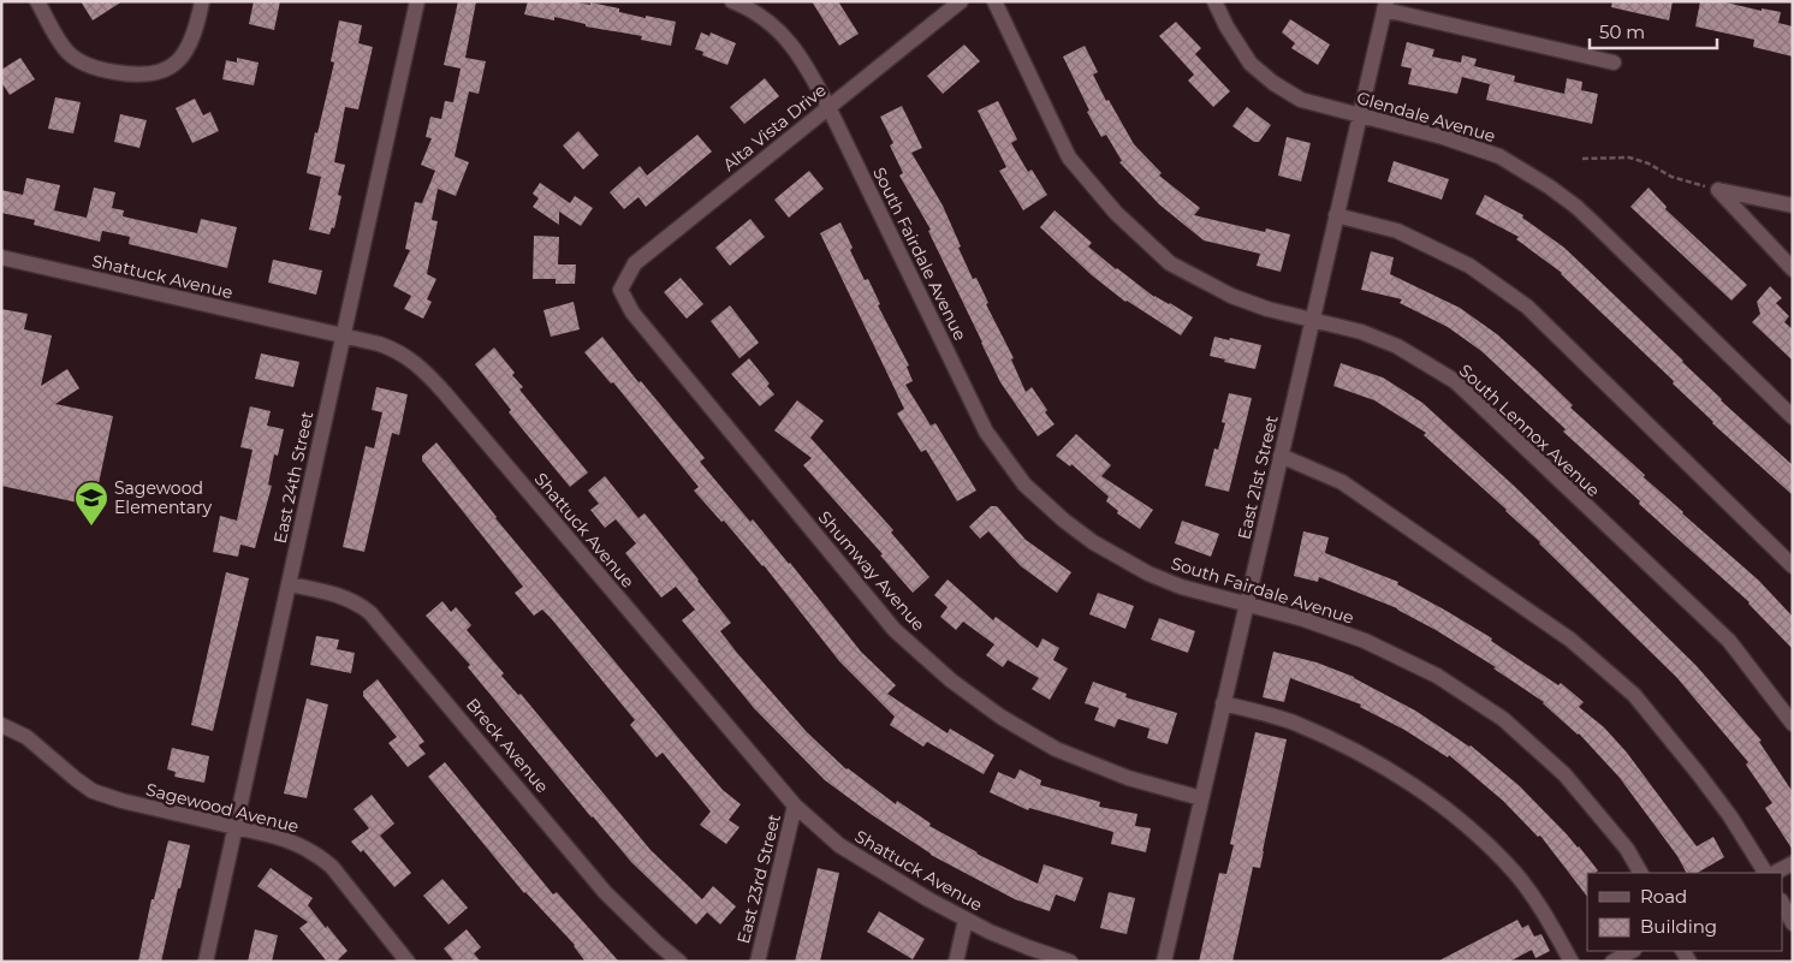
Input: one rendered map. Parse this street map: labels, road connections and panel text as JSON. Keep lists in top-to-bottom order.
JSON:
{
  "streets": {
    "street": [
      "Glendale Avenue",
      "Alta Vista Drive",
      "South Fairdale Avenue",
      "Shattuck Avenue",
      "South Lennox Avenue",
      "East 24th Street",
      "East 21st Street",
      "Shumway Avenue",
      "Breck Avenue",
      "Sagewood Avenue",
      "East 23rd Street"
    ]
  },
  "crossings": [
    ["Glendale Avenue", "East 21st Street"],
    ["Alta Vista Drive", "South Fairdale Avenue"],
    ["Alta Vista Drive", "Shumway Avenue"],
    ["South Fairdale Avenue", "East 21st Street"],
    ["Shattuck Avenue", "East 24th Street"],
    ["Shattuck Avenue", "East 23rd Street"],
    ["South Lennox Avenue", "East 21st Street"],
    ["East 24th Street", "Breck Avenue"],
    ["East 24th Street", "Sagewood Avenue"],
    ["East 21st Street", "Shumway Avenue"]
  ],
  "places": {
    "school or university": ["Sagewood Elementary"]
  },
  "legend": ["Road", "Building"],
  "scale_bar": "50 m"
}
